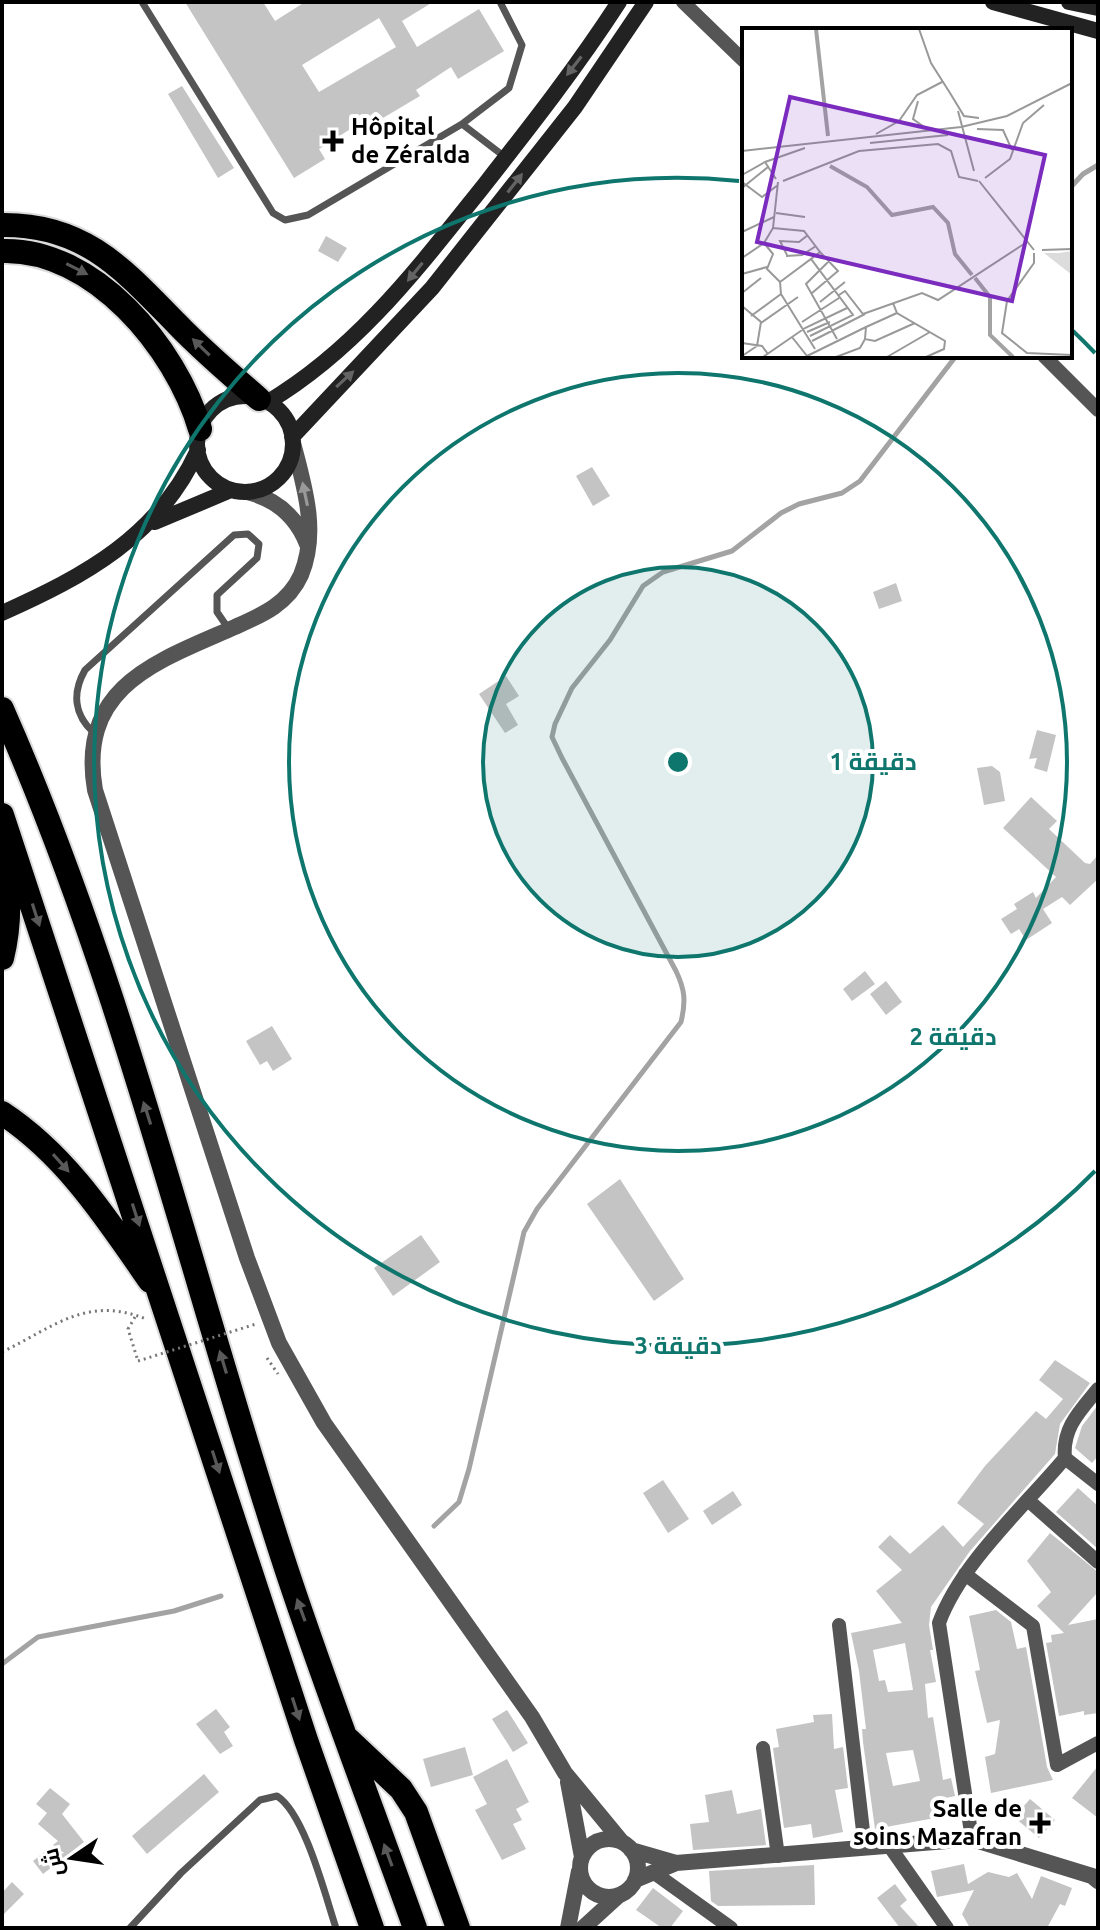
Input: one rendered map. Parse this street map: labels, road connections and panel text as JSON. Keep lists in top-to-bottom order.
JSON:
{
  "places": {
    "health": ["Hôpital de Zéralda", "Salle de soins Mazafran"]
  },
  "north": "left",
  "rings": ["1 دقيقة", "2 دقيقة", "3 دقيقة"]
}
